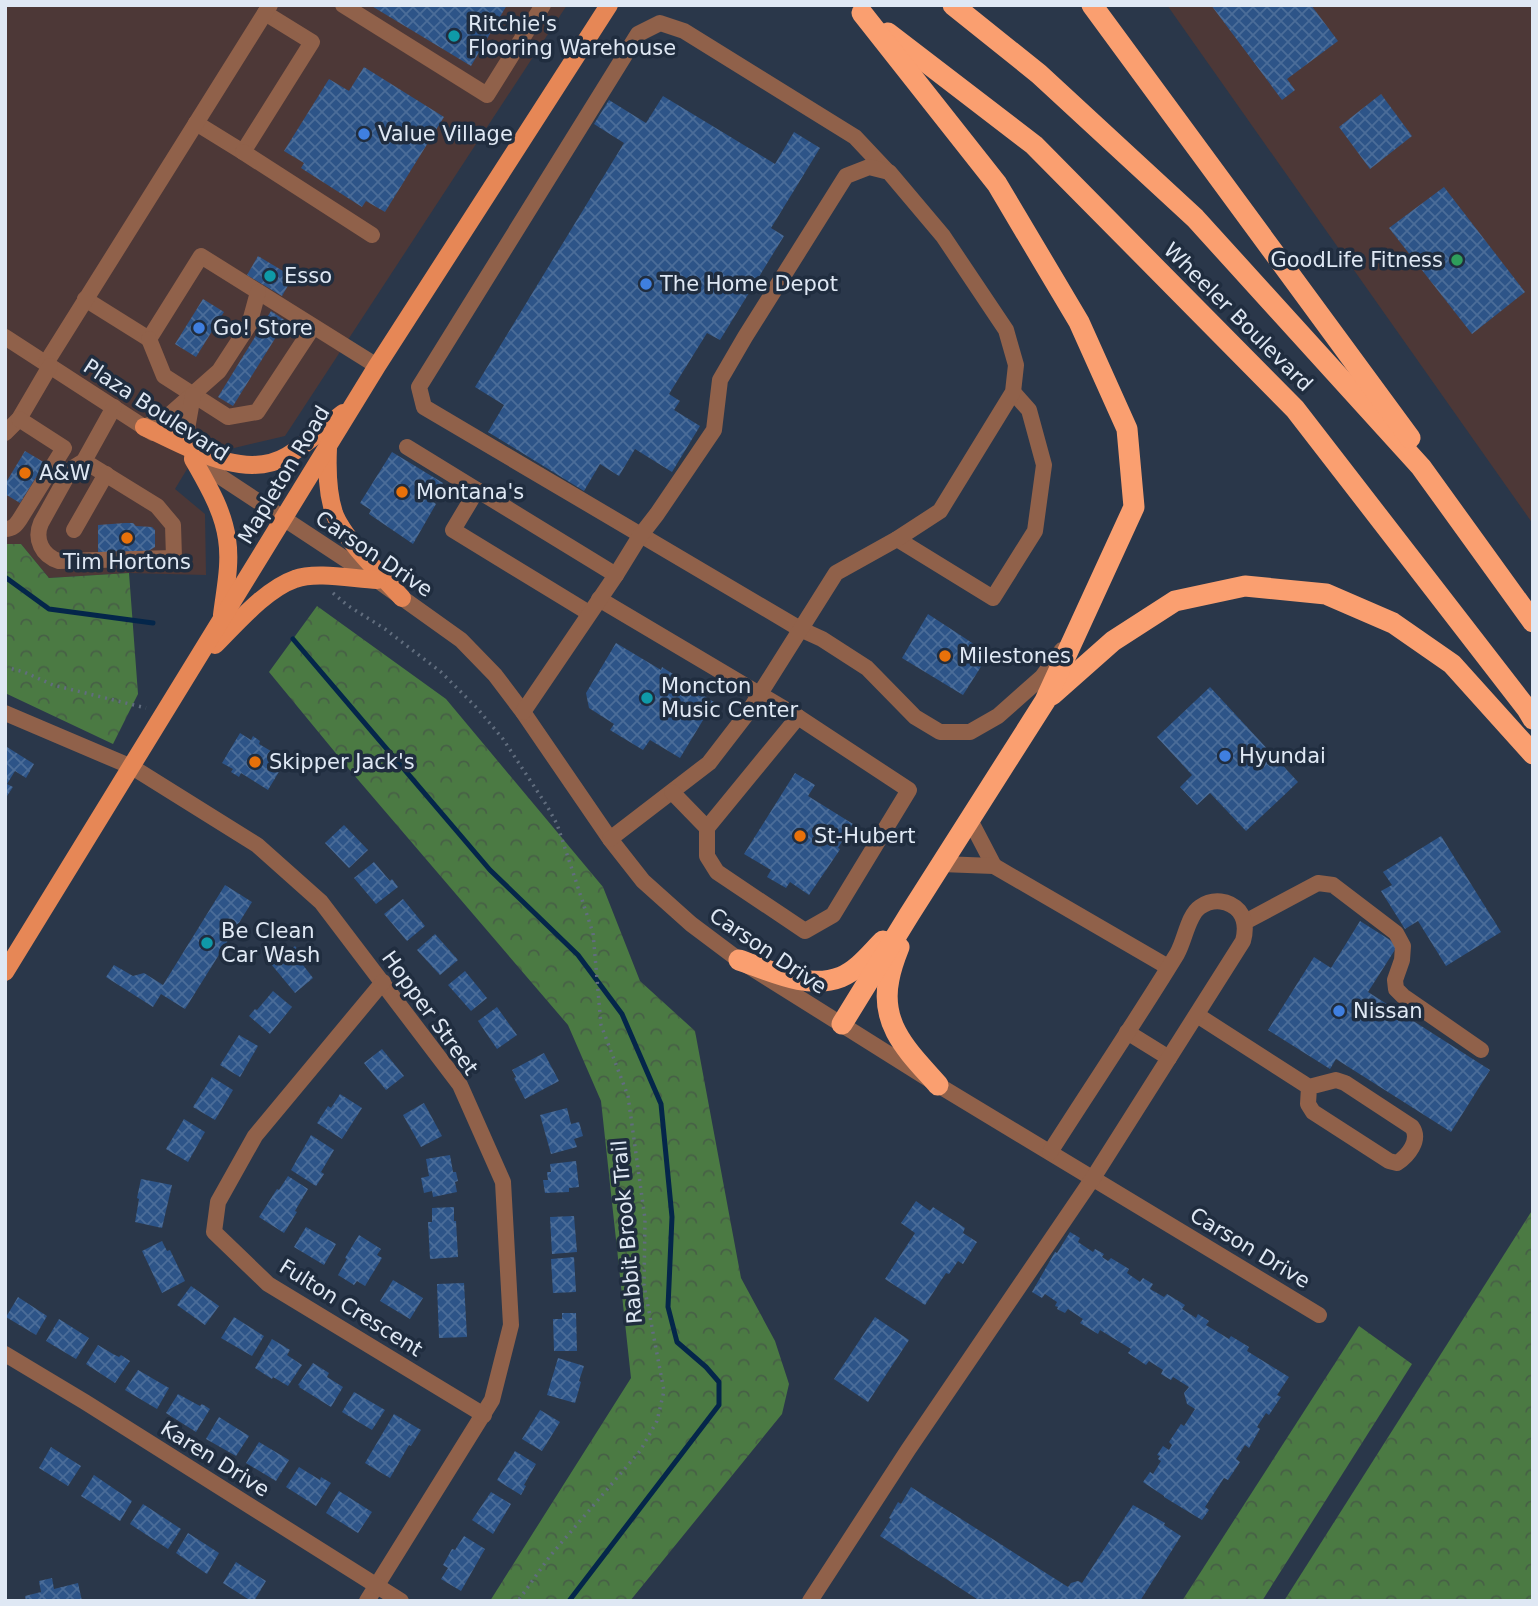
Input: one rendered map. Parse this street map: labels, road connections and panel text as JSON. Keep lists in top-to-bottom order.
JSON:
{
  "streets": {
    "highway": ["Wheeler Boulevard"],
    "main road": ["Mapleton Road"],
    "street": [
      "Plaza Boulevard",
      "Carson Drive",
      "Hopper Street",
      "Fulton Crescent",
      "Karen Drive"
    ],
    "path": ["Rabbit Brook Trail"]
  },
  "crossings": [
    ["Plaza Boulevard", "Mapleton Road"],
    ["Plaza Boulevard", "Carson Drive"],
    ["Mapleton Road", "Carson Drive"],
    ["Mapleton Road", "Hopper Street"],
    ["Hopper Street", "Fulton Crescent"],
    ["Hopper Street", "Karen Drive"]
  ],
  "places": [
    "Ritchie's Flooring Warehouse",
    "Value Village",
    "GoodLife Fitness",
    "Esso",
    "The Home Depot",
    "Go! Store",
    "A&W",
    "Montana's",
    "Tim Hortons",
    "Milestones",
    "Moncton Music Center",
    "Hyundai",
    "Skipper Jack's",
    "St-Hubert",
    "Be Clean Car Wash",
    "Nissan"
  ]
}
